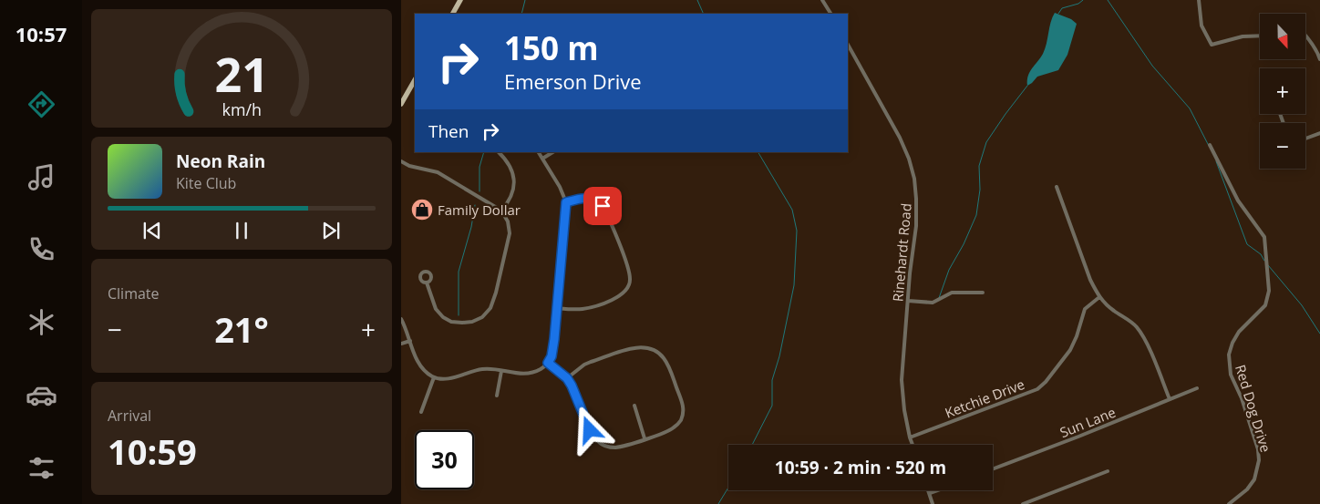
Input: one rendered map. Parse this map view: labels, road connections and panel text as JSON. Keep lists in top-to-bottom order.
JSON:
{
  "streets": {
    "street": [
      "Rinehardt Road",
      "Ketchie Drive",
      "Red Dog Drive",
      "Sun Lane"
    ]
  },
  "crossings": [
    ["Rinehardt Road", "Ketchie Drive"]
  ],
  "places": {
    "shop": ["Family Dollar"]
  },
  "north": "bottom",
  "page": {
    "tabs": "10:57",
    "map_buttons": ["+", "−"],
    "turn": ["150 m", "Emerson Drive"],
    "then": "Then",
    "song": ["Neon Rain", "Kite Club"],
    "tile": [
      "Climate",
      ["Arrival", "10:59"]
    ],
    "heat": ["−", "21°", "+"],
    "limit": "30",
    "trip": "10:59 · 2 min · 520 m",
    "gauge": ["21", "km/h"]
  }
}
